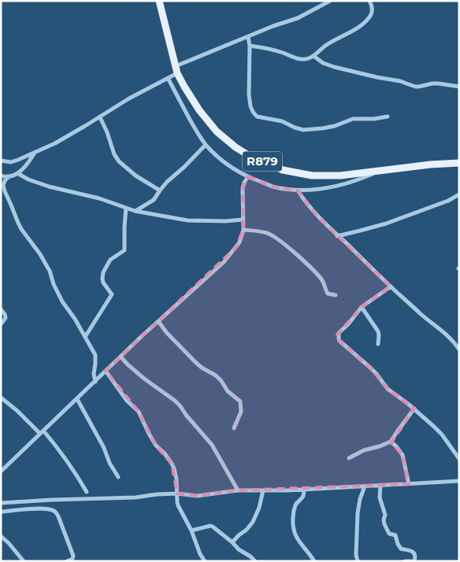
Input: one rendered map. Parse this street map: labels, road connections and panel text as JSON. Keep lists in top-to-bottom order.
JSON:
{
  "streets": {
    "main road": ["R879"]
  }
}
